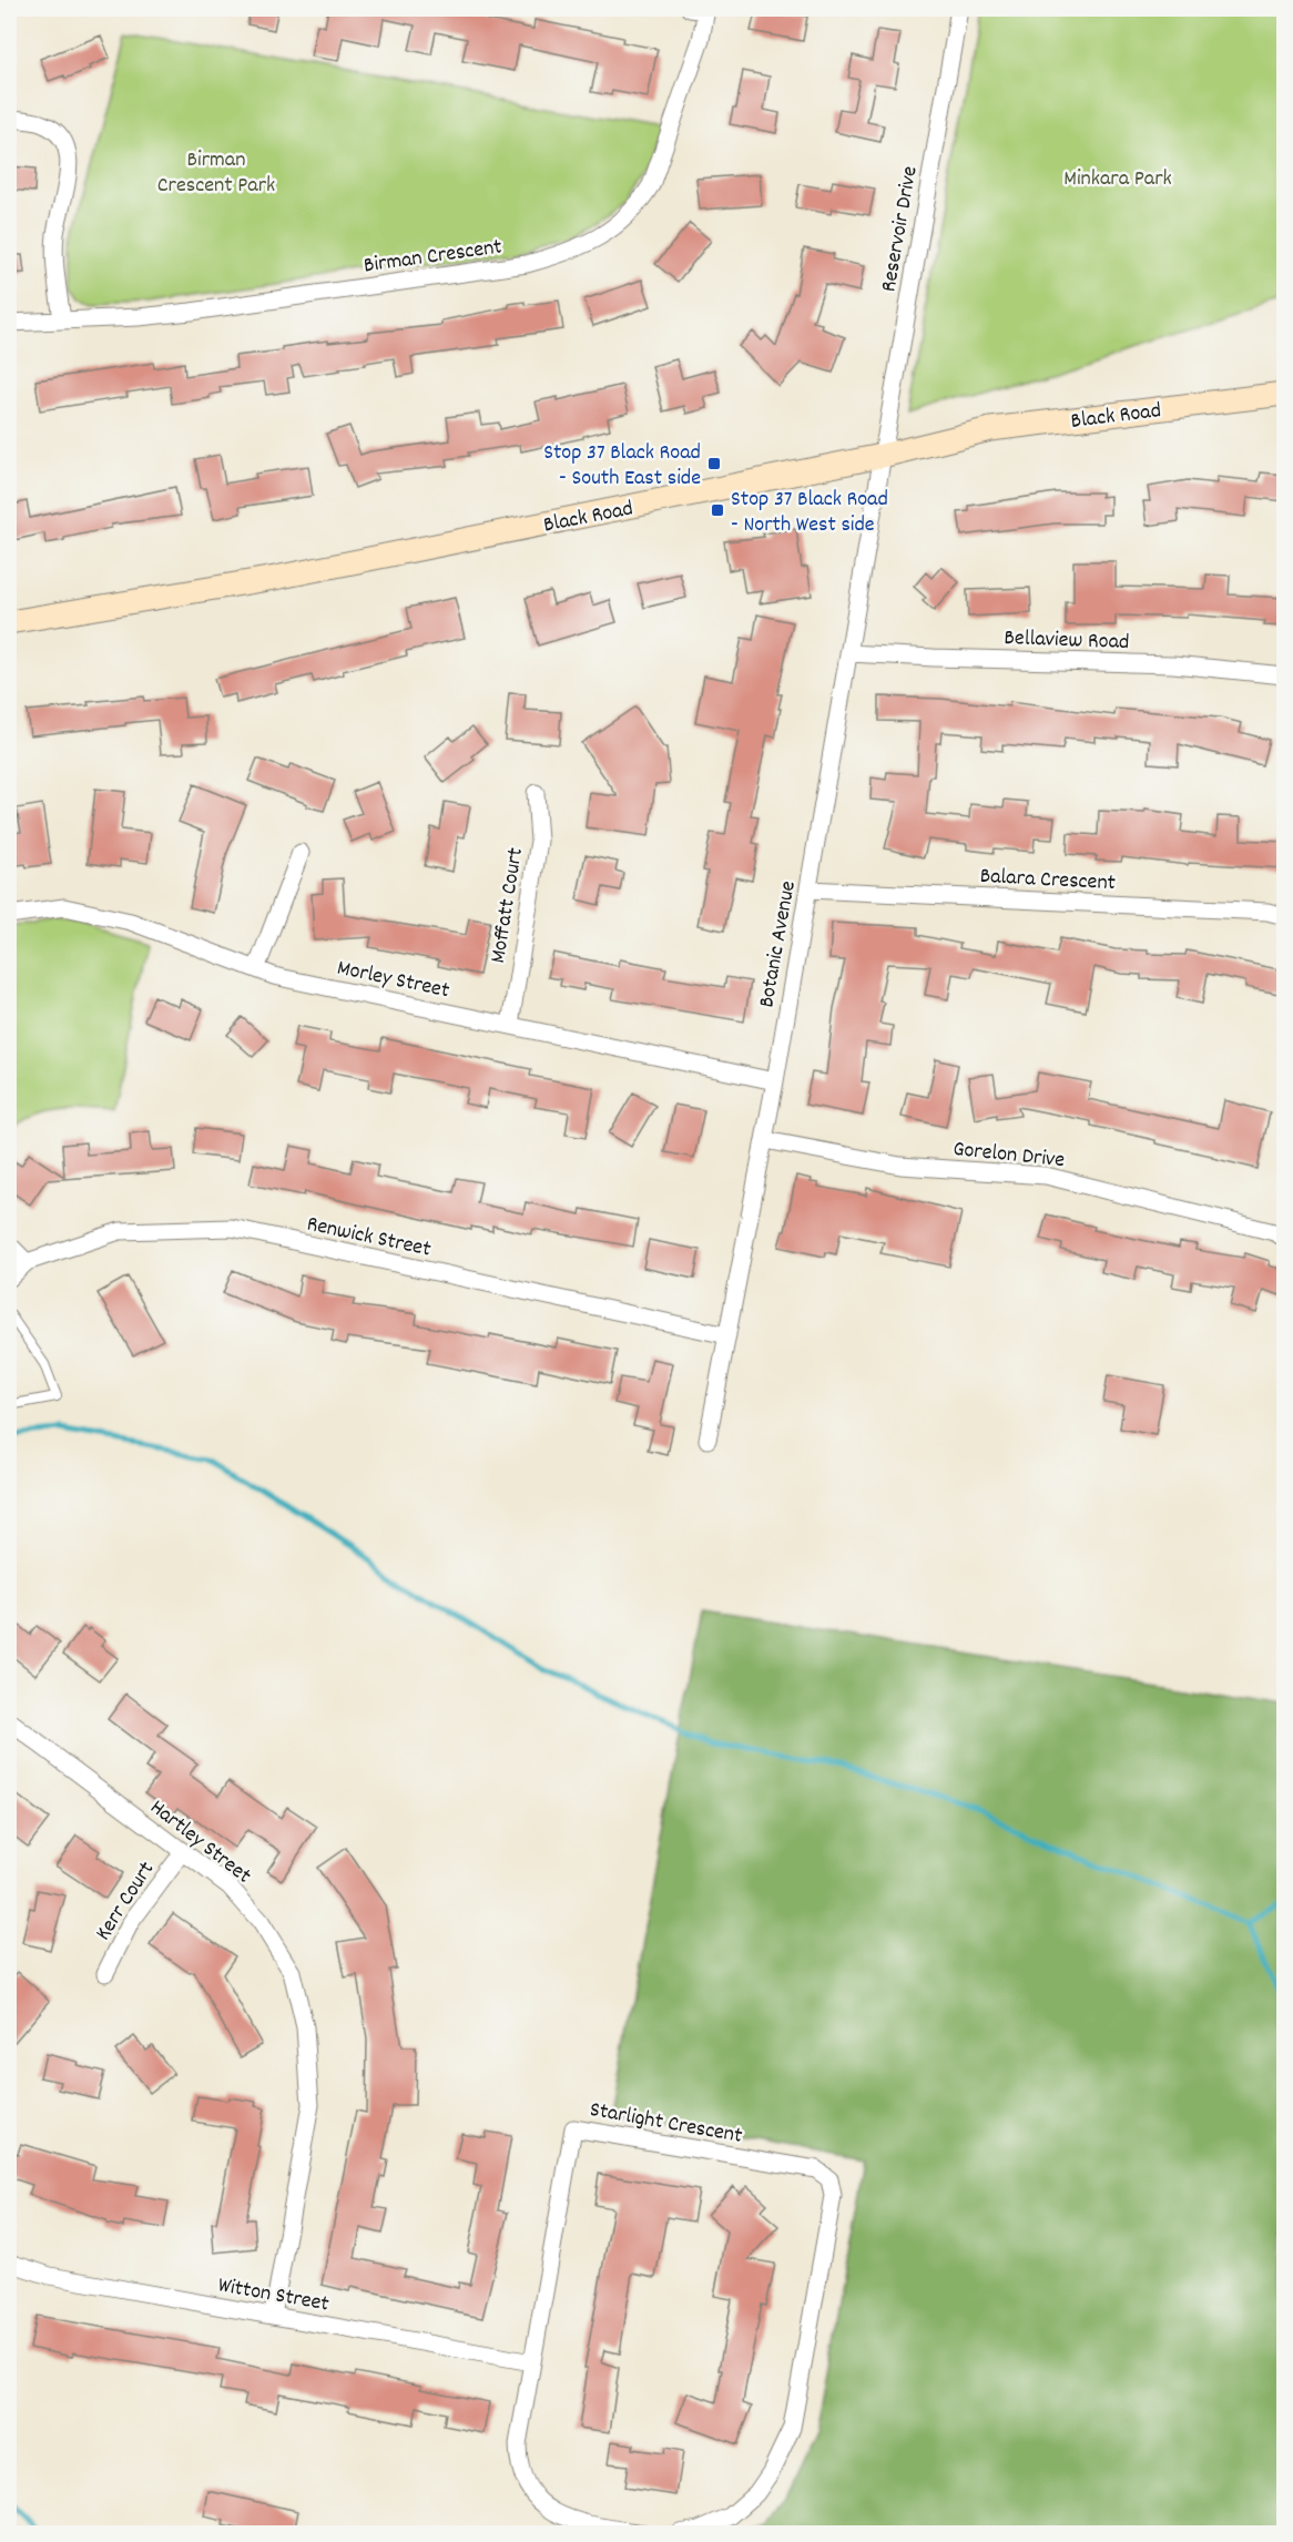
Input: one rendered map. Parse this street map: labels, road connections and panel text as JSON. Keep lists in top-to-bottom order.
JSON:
{
  "streets": {
    "main road": ["Black Road"],
    "street": [
      "Reservoir Drive",
      "Birman Crescent",
      "Bellaview Road",
      "Balara Crescent",
      "Moffatt Court",
      "Botanic Avenue",
      "Morley Street",
      "Gorelon Drive",
      "Renwick Street",
      "Hartley Street",
      "Kerr Court",
      "Starlight Crescent",
      "Witton Street"
    ]
  },
  "crossings": [
    ["Reservoir Drive", "Black Road"],
    ["Reservoir Drive", "Botanic Avenue"],
    ["Black Road", "Botanic Avenue"],
    ["Bellaview Road", "Botanic Avenue"],
    ["Balara Crescent", "Botanic Avenue"],
    ["Moffatt Court", "Morley Street"],
    ["Botanic Avenue", "Morley Street"],
    ["Botanic Avenue", "Gorelon Drive"],
    ["Botanic Avenue", "Renwick Street"],
    ["Hartley Street", "Kerr Court"],
    ["Hartley Street", "Witton Street"],
    ["Starlight Crescent", "Witton Street"]
  ],
  "parks": ["Birman Crescent Park", "Minkara Park"],
  "places": {
    "transit": ["Stop 37 Black Road - South East side", "Stop 37 Black Road - North West side"]
  }
}
